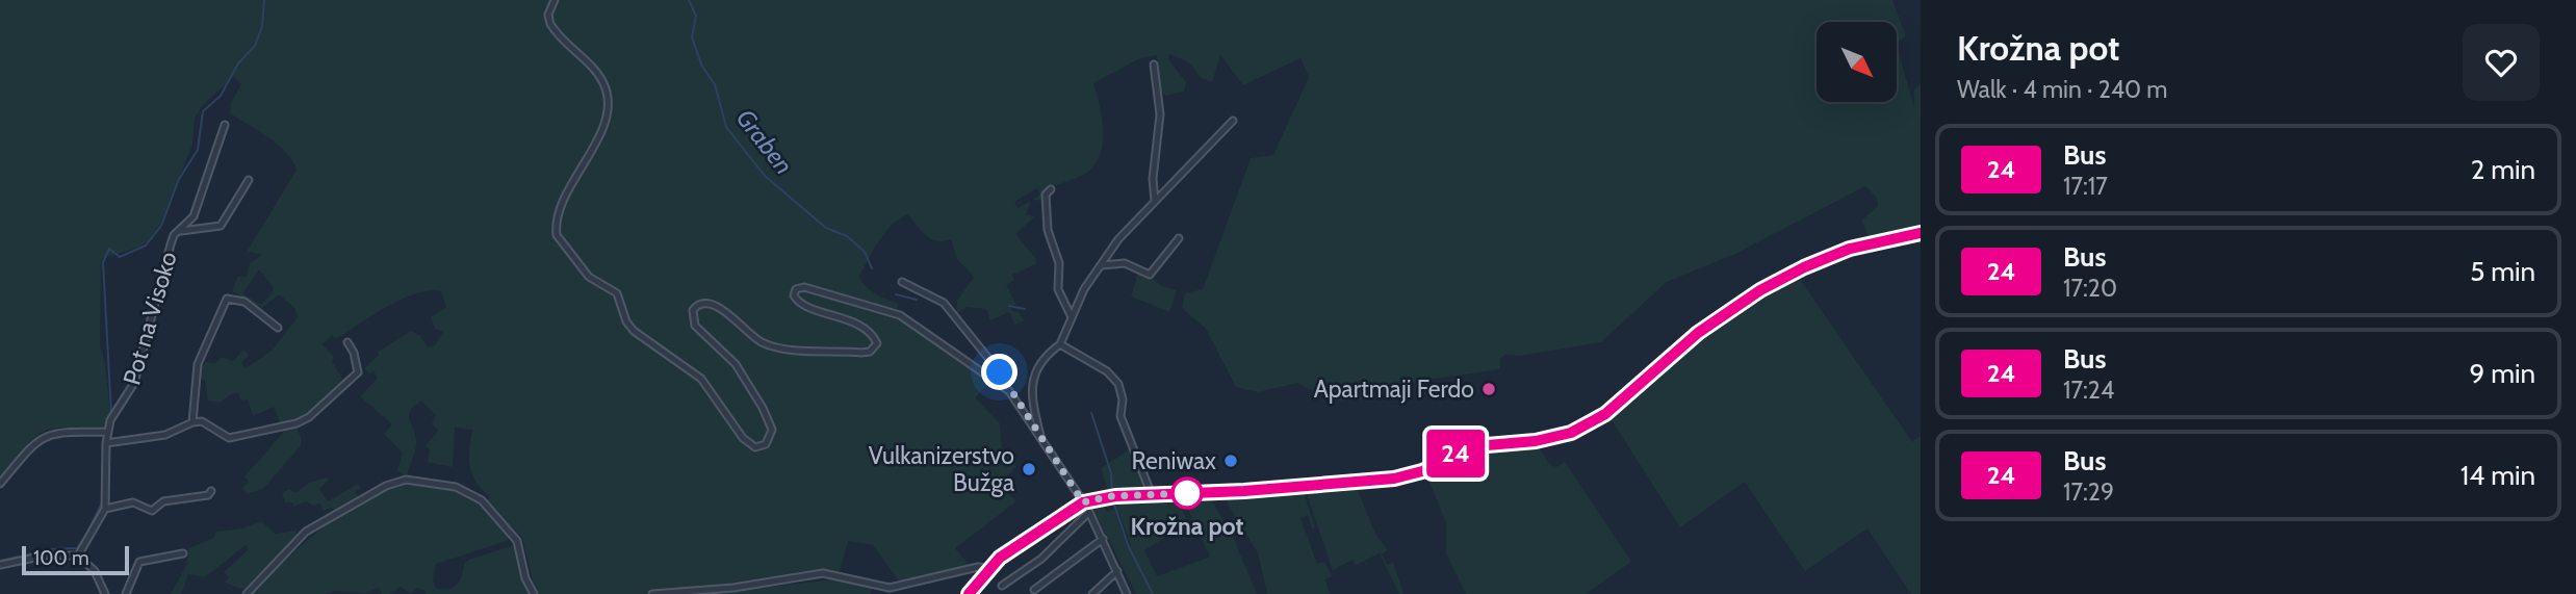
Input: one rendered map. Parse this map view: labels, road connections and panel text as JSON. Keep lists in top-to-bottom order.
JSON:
{
  "streets": {
    "street": ["Pot na Visoko"]
  },
  "water": ["Graben"],
  "places": [
    "Apartmaji Ferdo",
    "Reniwax",
    "Vulkanizerstvo Bužga",
    "Krožna pot"
  ],
  "lines": ["bus line 24"],
  "scale_bar": "100 m",
  "north": "bottom right",
  "page": {
    "on_map": "24",
    "heading": ["Krožna pot", "Walk · 4 min · 240 m"],
    "list": [
      {
        "mark": "24",
        "name": "Bus",
        "note": "17:17",
        "value": "2 min"
      },
      {
        "mark": "24",
        "name": "Bus",
        "note": "17:20",
        "value": "5 min"
      },
      {
        "mark": "24",
        "name": "Bus",
        "note": "17:24",
        "value": "9 min"
      },
      {
        "mark": "24",
        "name": "Bus",
        "note": "17:29",
        "value": "14 min"
      }
    ],
    "scale": "100 m"
  }
}
